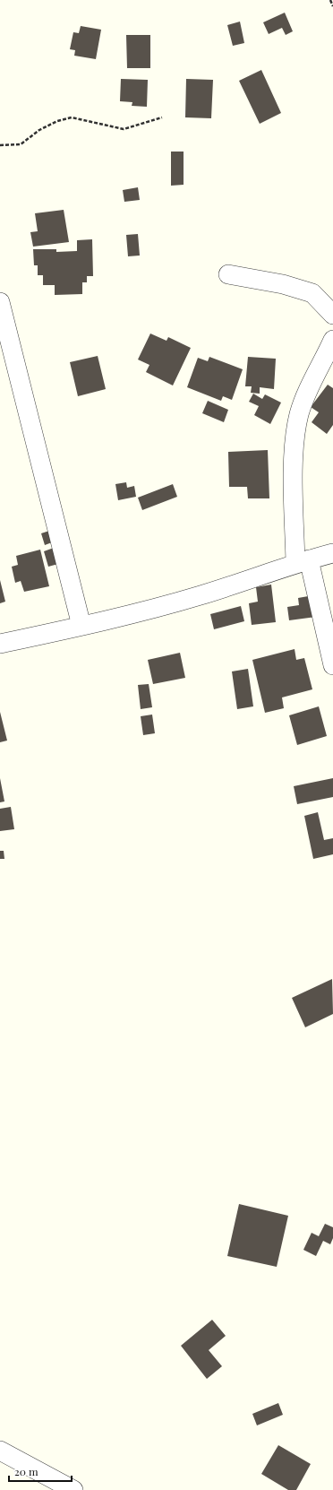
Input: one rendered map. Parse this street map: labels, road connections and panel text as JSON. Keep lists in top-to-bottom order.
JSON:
{
  "scale_bar": "20 m"
}
